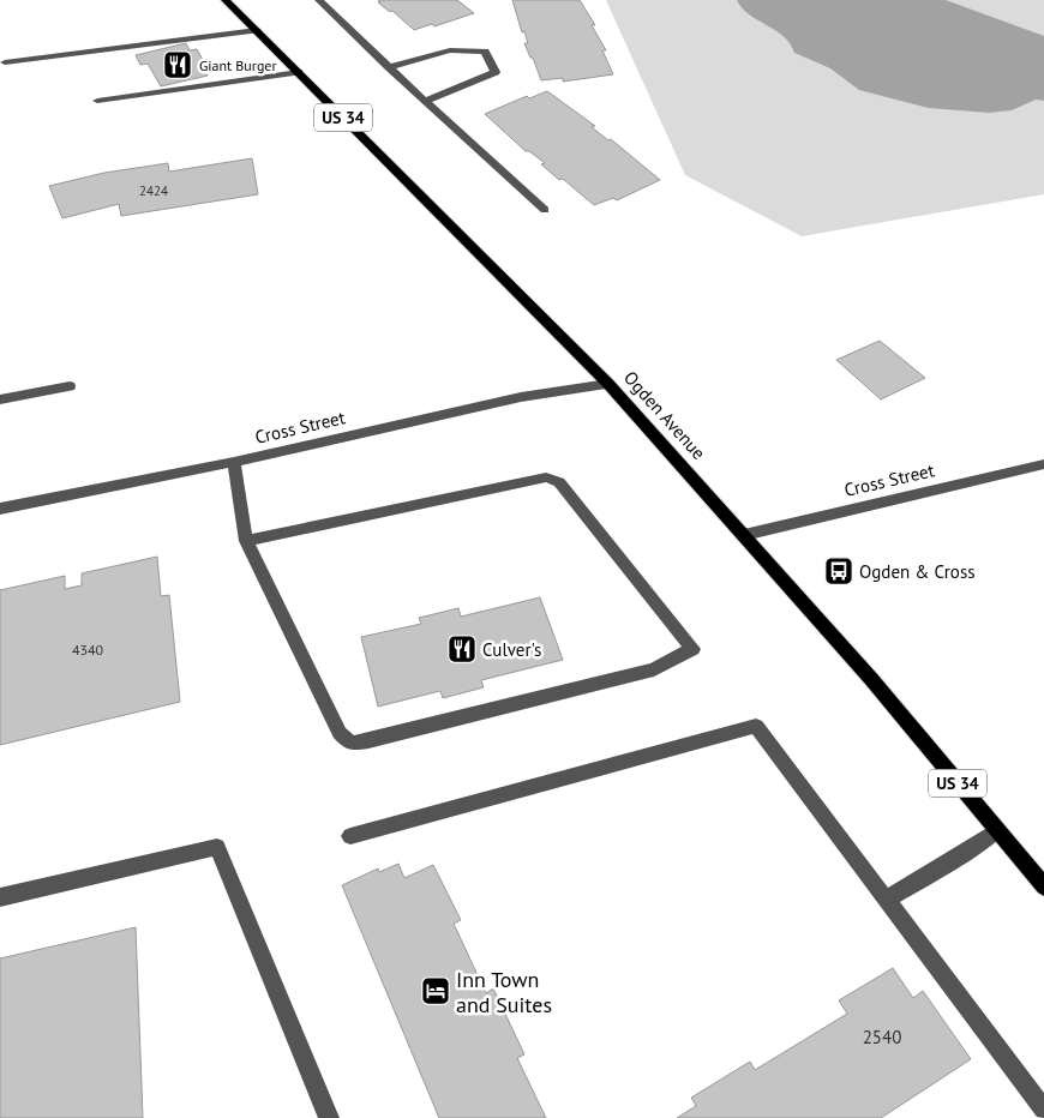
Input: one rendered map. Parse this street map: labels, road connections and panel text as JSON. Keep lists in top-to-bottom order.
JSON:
{
  "streets": {
    "main road": ["US 34", "Ogden Avenue"],
    "street": ["Cross Street"]
  },
  "crossings": [
    ["Ogden Avenue", "Cross Street"]
  ],
  "places": {
    "restaurant": ["Giant Burger", "Culver's"],
    "bus stop": ["Ogden & Cross"],
    "hotel": ["Inn Town and Suites"]
  },
  "house_numbers": ["2424", "4340", "2540"]
}
